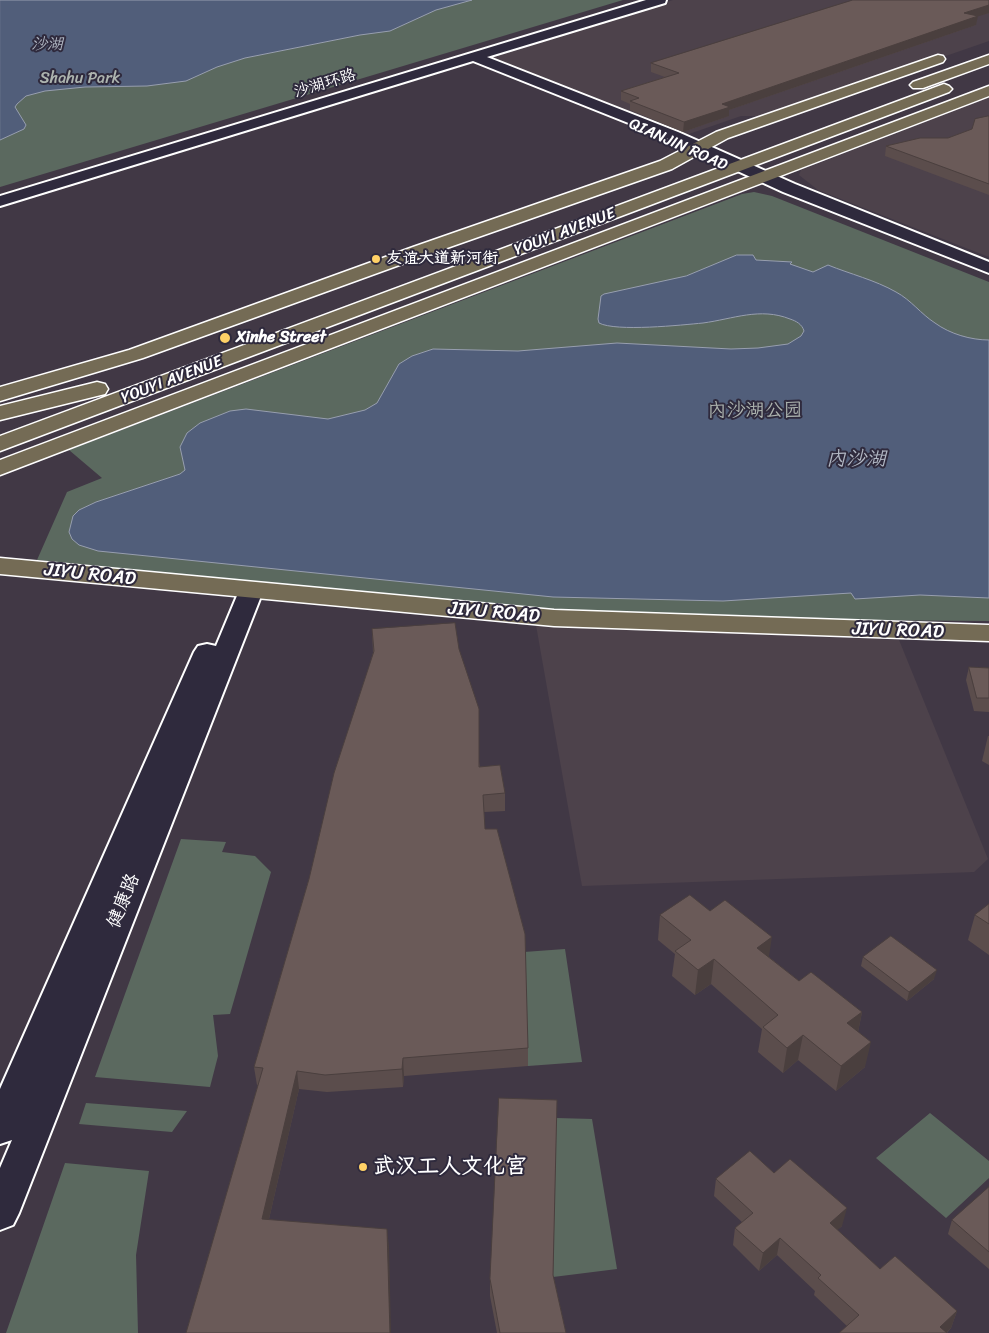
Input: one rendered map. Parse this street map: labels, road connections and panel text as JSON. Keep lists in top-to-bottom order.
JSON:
{
  "streets": {
    "main road": ["YOUYI AVENUE", "JIYU ROAD"],
    "street": ["沙湖环路", "QIANJIN ROAD", "健康路"]
  },
  "crossings": [
    ["沙湖环路", "QIANJIN ROAD"],
    ["QIANJIN ROAD", "YOUYI AVENUE"],
    ["JIYU ROAD", "健康路"]
  ],
  "water": ["沙湖", "内沙湖"],
  "parks": ["Shahu Park", "内沙湖公园"],
  "places": ["友谊大道新河街", "Xinhe Street", "武汉工人文化宫"]
}
